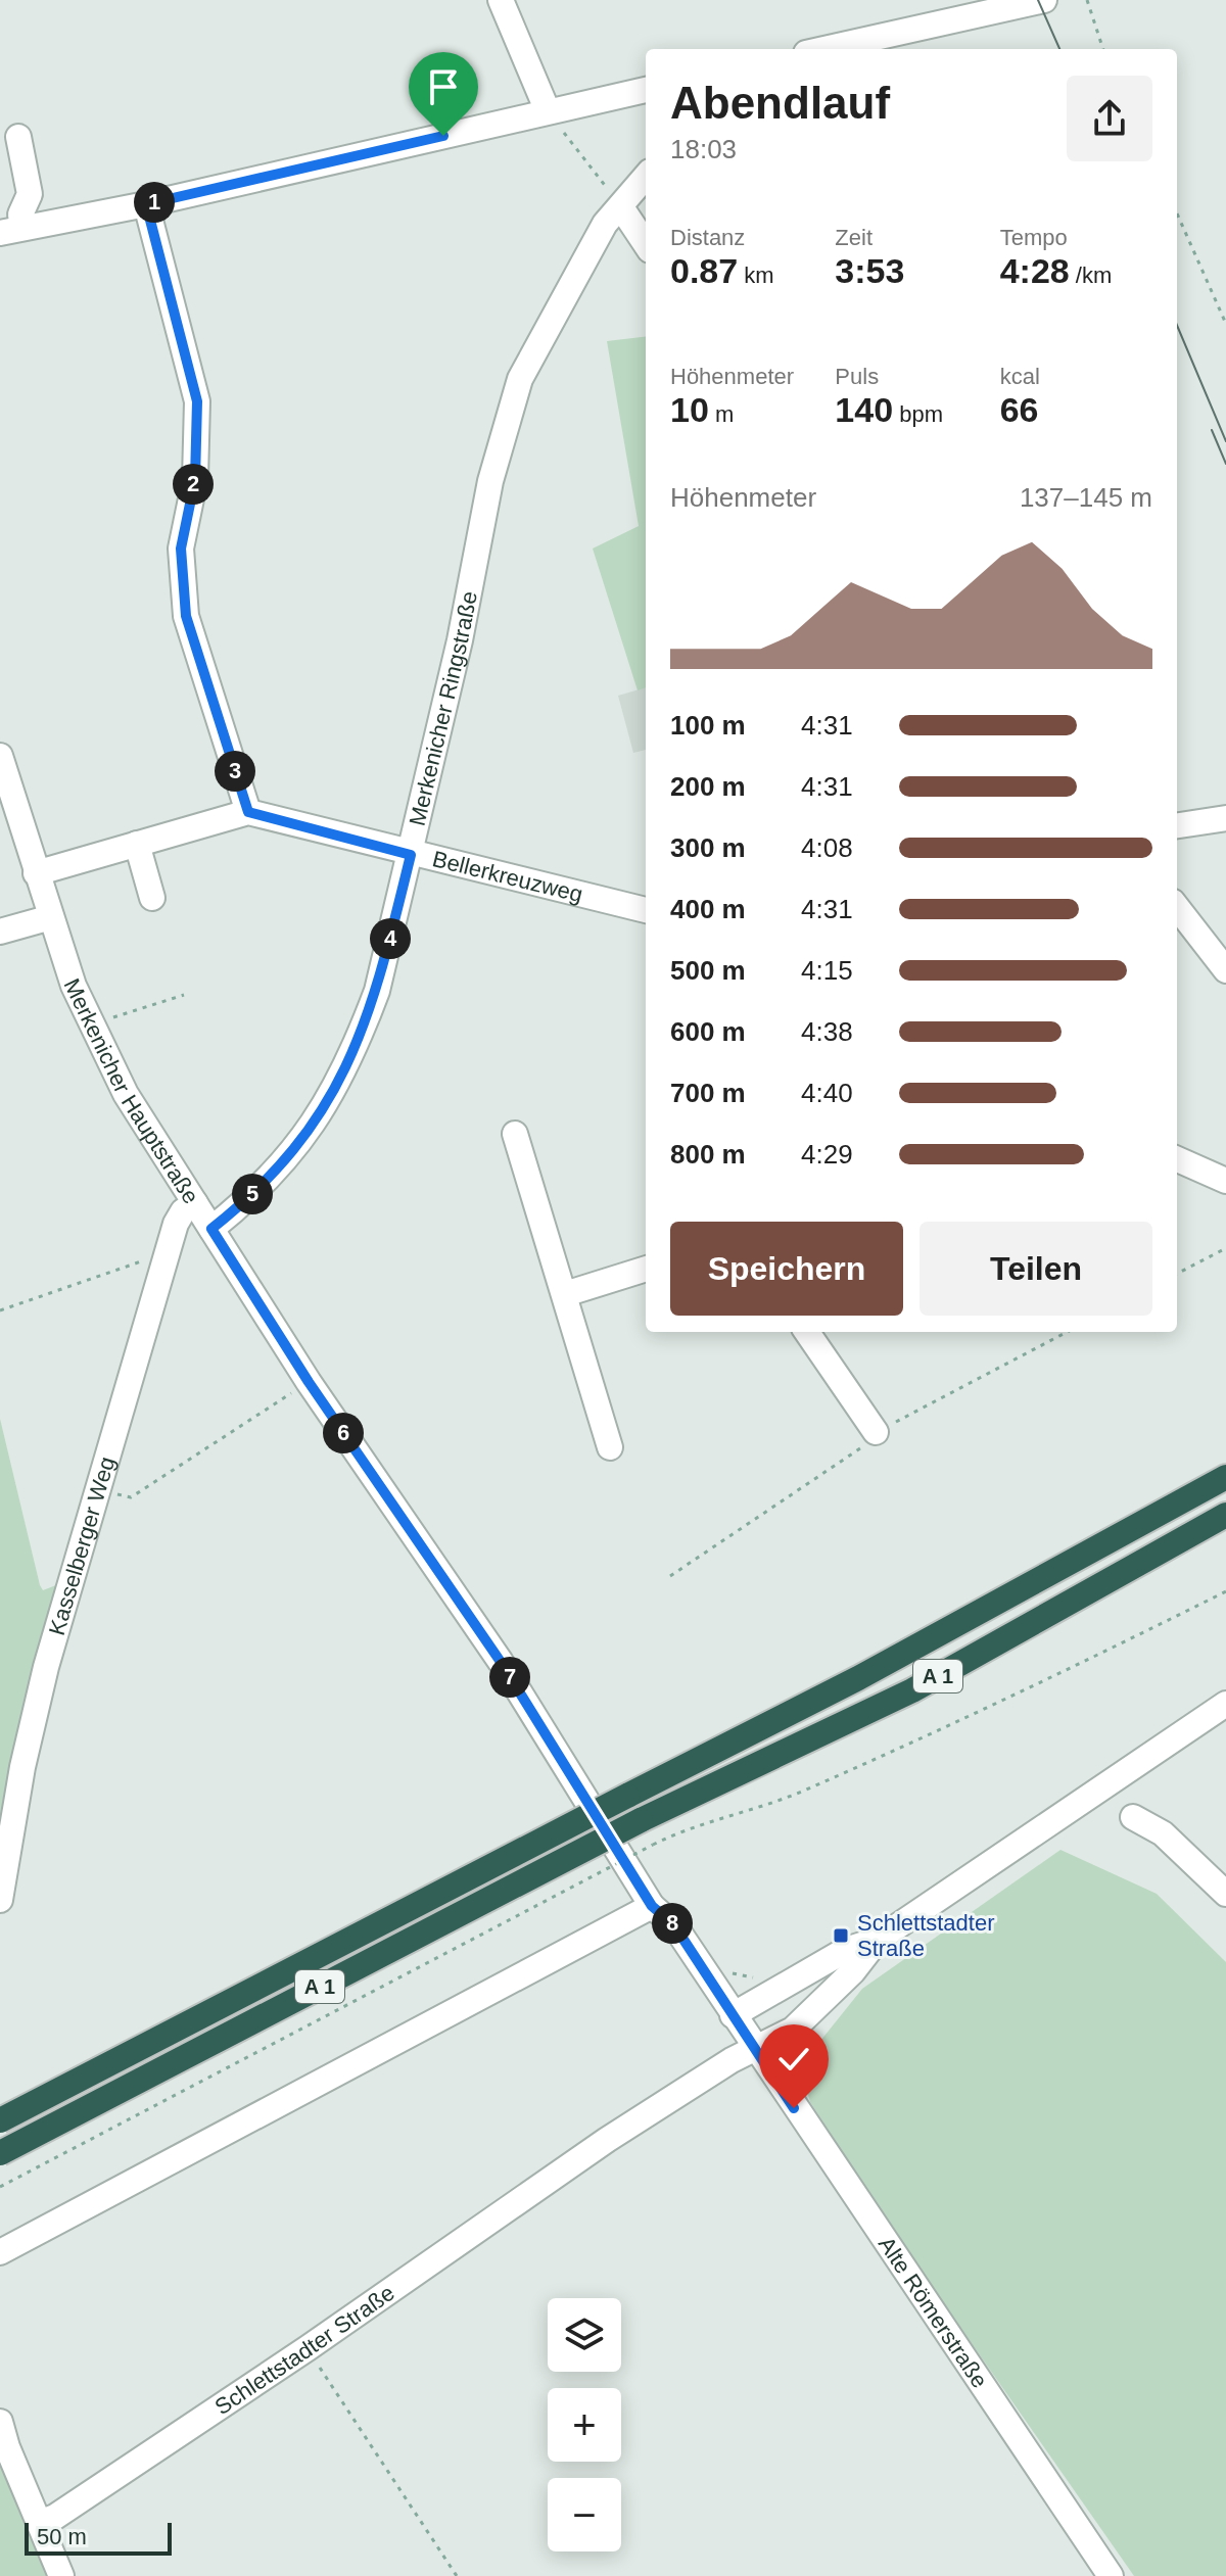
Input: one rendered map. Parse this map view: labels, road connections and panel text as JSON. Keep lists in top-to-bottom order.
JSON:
{
  "streets": {
    "highway": ["A 1"],
    "street": [
      "Merkenicher Ringstraße",
      "Bellerkreuzweg",
      "Merkenicher Hauptstraße",
      "Kasselberger Weg",
      "Alte Römerstraße",
      "Schlettstadter Straße"
    ]
  },
  "crossings": [
    ["Merkenicher Ringstraße", "Bellerkreuzweg"],
    ["Merkenicher Ringstraße", "Merkenicher Hauptstraße"],
    ["Merkenicher Hauptstraße", "Kasselberger Weg"],
    ["Merkenicher Hauptstraße", "Alte Römerstraße"],
    ["Merkenicher Hauptstraße", "Schlettstadter Straße"],
    ["Alte Römerstraße", "Schlettstadter Straße"]
  ],
  "places": {
    "transit": ["Schlettstadter Straße"]
  },
  "scale_bar": "50 m",
  "page": {
    "heading": ["Abendlauf", "18:03"],
    "pins": [
      "1",
      "2",
      "3",
      "4",
      "5",
      "6",
      "7",
      "8"
    ],
    "stats": [
      ["Distanz", "0.87 km"],
      ["Zeit", "3:53"],
      ["Tempo", "4:28 /km"],
      ["Höhenmeter", "10 m"],
      ["Puls", "140 bpm"],
      ["kcal", "66"]
    ],
    "chart": ["Höhenmeter", "137–145 m"],
    "list": [
      {
        "name": "100 m",
        "note": "4:31"
      },
      {
        "name": "200 m",
        "note": "4:31"
      },
      {
        "name": "300 m",
        "note": "4:08"
      },
      {
        "name": "400 m",
        "note": "4:31"
      },
      {
        "name": "500 m",
        "note": "4:15"
      },
      {
        "name": "600 m",
        "note": "4:38"
      },
      {
        "name": "700 m",
        "note": "4:40"
      },
      {
        "name": "800 m",
        "note": "4:29"
      }
    ],
    "buttons": ["Speichern", "Teilen"],
    "map_buttons": ["+", "−"],
    "scale": "50 m"
  }
}
